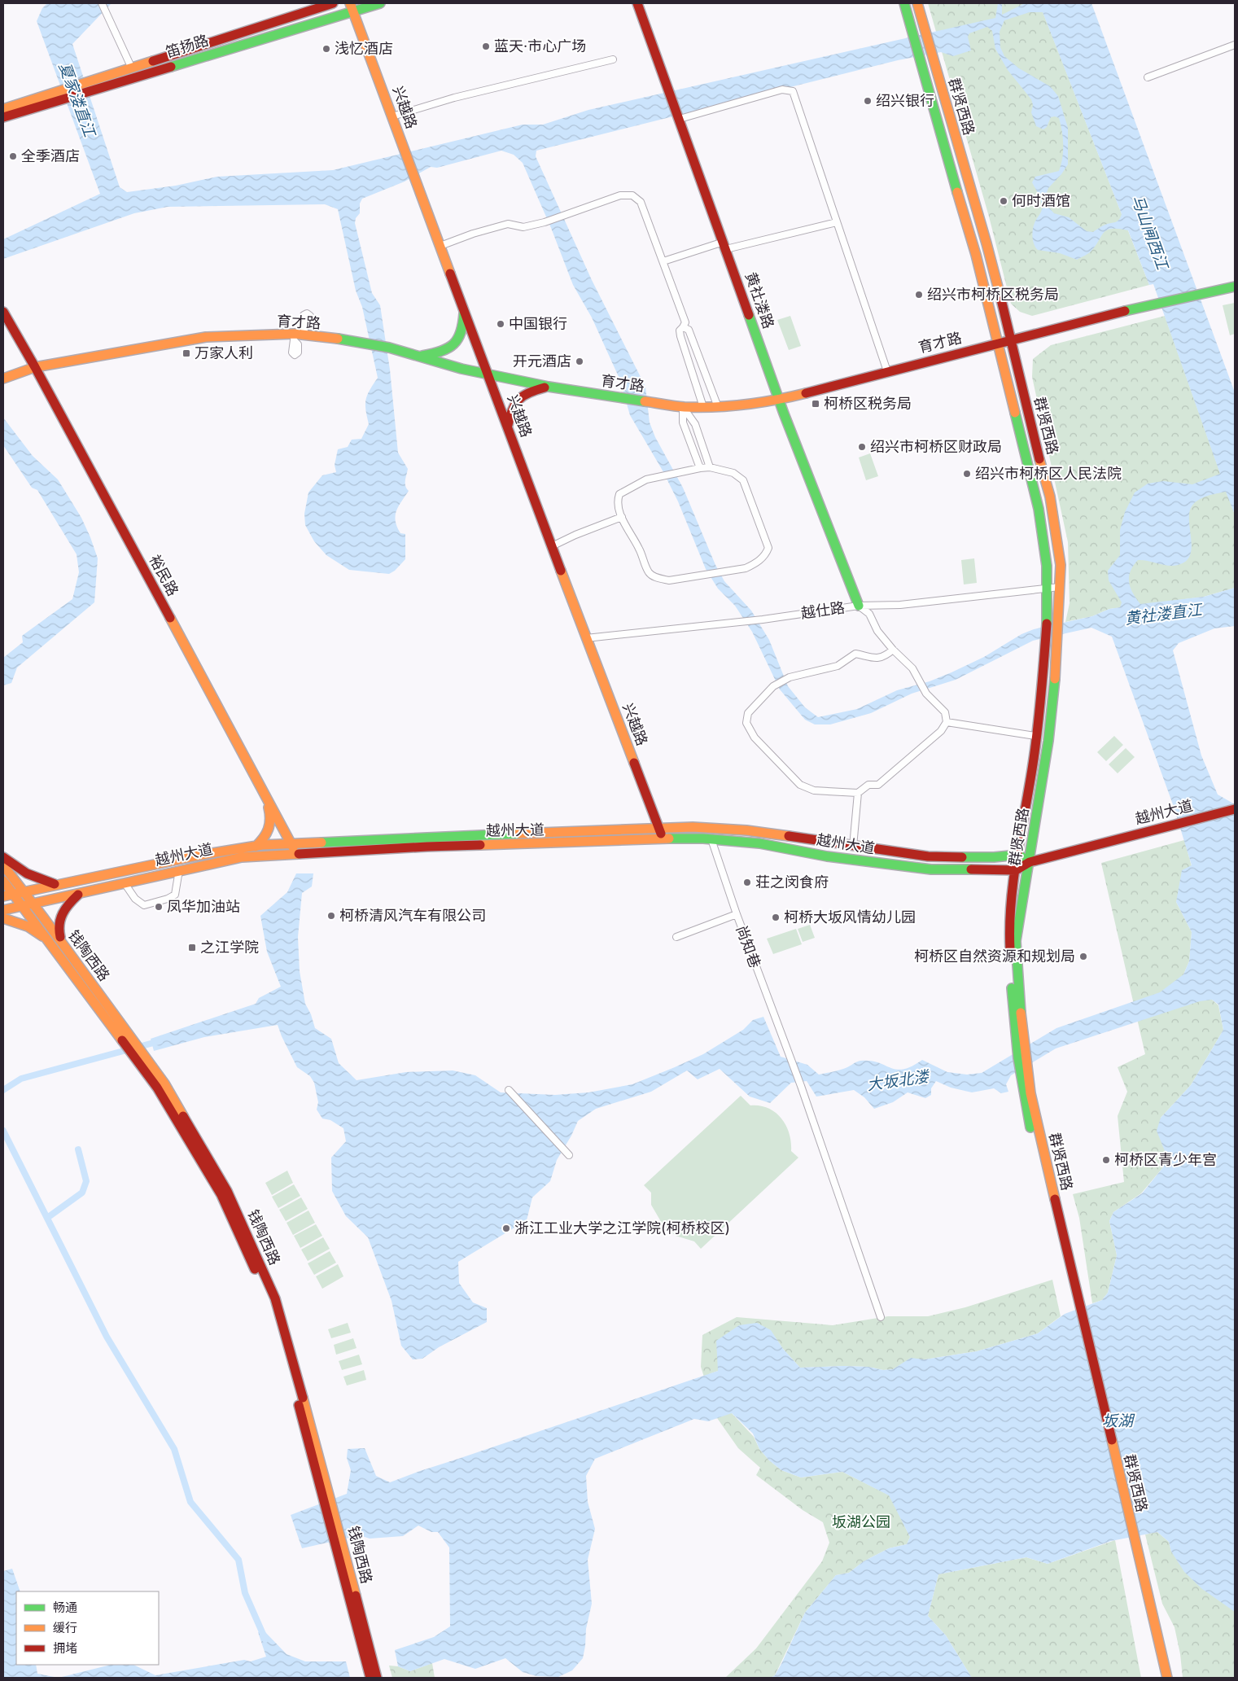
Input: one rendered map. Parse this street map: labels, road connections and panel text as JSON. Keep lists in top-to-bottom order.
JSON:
{
  "streets": {
    "street": [
      "笛扬路",
      "群贤西路",
      "兴越路",
      "黄社溇路",
      "育才路",
      "裕民路",
      "越仕路",
      "越州大道",
      "尚知巷",
      "钱陶西路"
    ]
  },
  "crossings": [
    ["笛扬路", "兴越路"],
    ["群贤西路", "育才路"],
    ["群贤西路", "越仕路"],
    ["群贤西路", "越州大道"],
    ["兴越路", "育才路"],
    ["兴越路", "越仕路"],
    ["兴越路", "越州大道"],
    ["黄社溇路", "育才路"],
    ["黄社溇路", "越仕路"],
    ["育才路", "裕民路"],
    ["裕民路", "越州大道"],
    ["越州大道", "尚知巷"],
    ["越州大道", "钱陶西路"]
  ],
  "water": [
    "夏家溇直江",
    "马山闸西江",
    "黄社溇直江",
    "大坂北溇",
    "坂湖"
  ],
  "parks": ["坂湖公园"],
  "places": {
    "other": [
      "蓝天·市心广场",
      "浅忆酒店",
      "绍兴银行",
      "全季酒店",
      "何时酒馆",
      "绍兴市柯桥区税务局",
      "中国银行",
      "开元酒店",
      "绍兴市柯桥区财政局",
      "绍兴市柯桥区人民法院",
      "荘之闵食府",
      "凤华加油站",
      "柯桥清风汽车有限公司",
      "柯桥大坂风情幼儿园",
      "柯桥区自然资源和规划局",
      "柯桥区青少年宫",
      "浙江工业大学之江学院(柯桥校区)"
    ],
    "transit": ["万家人利", "柯桥区税务局", "之江学院"]
  },
  "legend": ["畅通", "缓行", "拥堵"]
}
